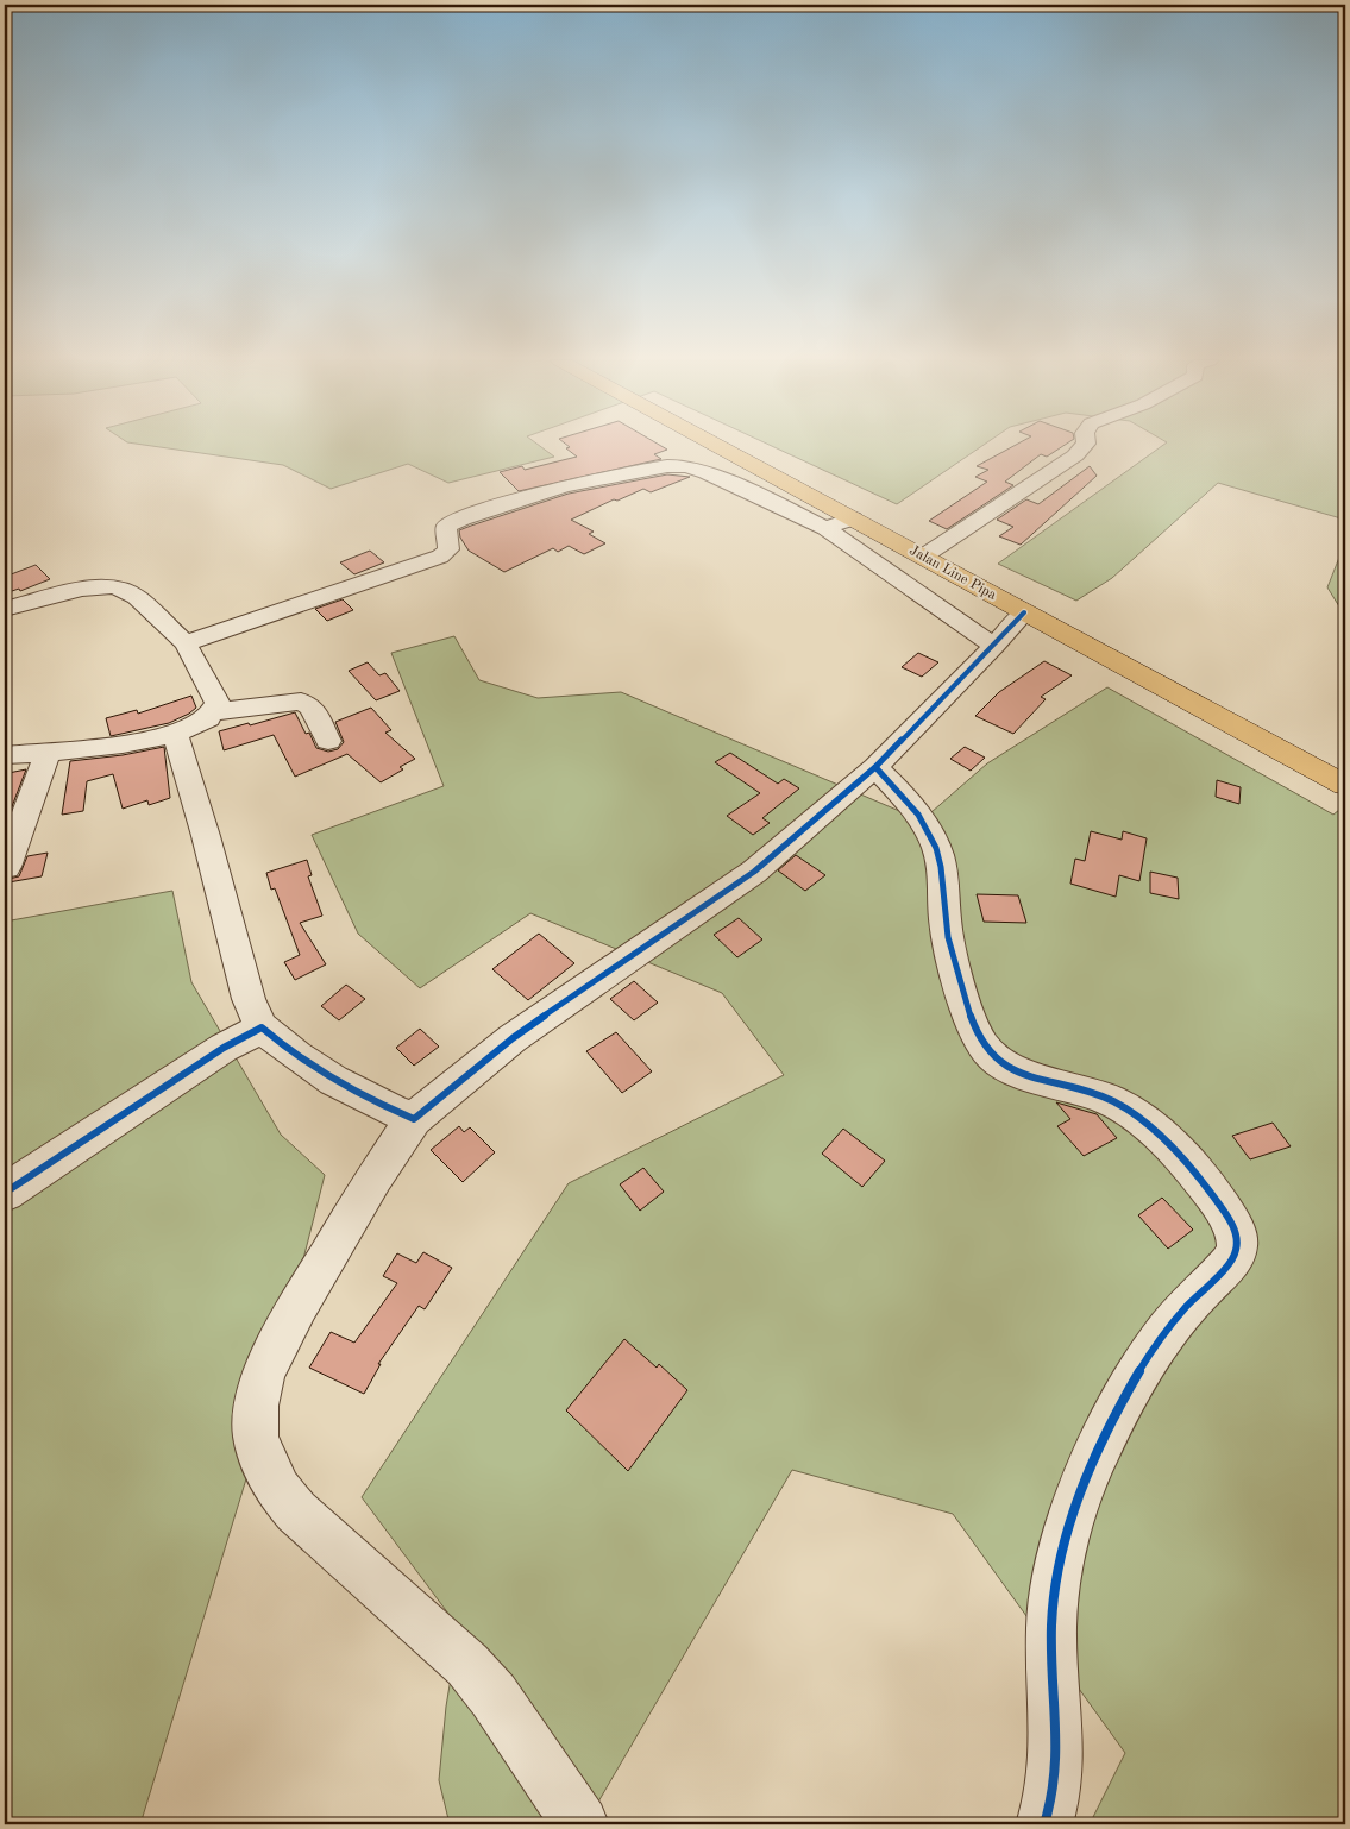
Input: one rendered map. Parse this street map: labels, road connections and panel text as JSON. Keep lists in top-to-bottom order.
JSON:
{
  "streets": {
    "main road": ["Jalan Line Pipa"]
  }
}
